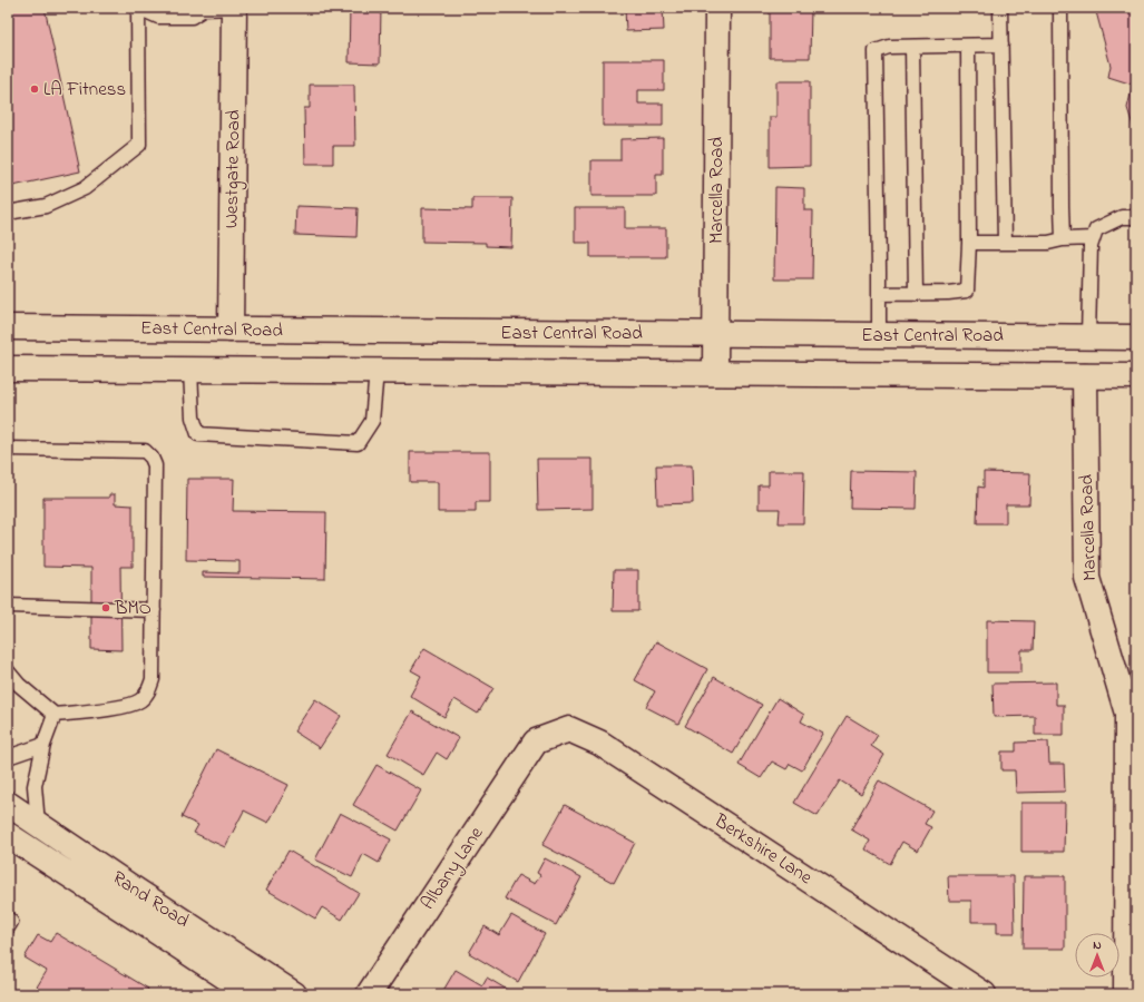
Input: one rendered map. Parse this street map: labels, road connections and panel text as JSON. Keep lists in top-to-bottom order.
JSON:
{
  "streets": {
    "main road": [
      "Westgate Road",
      "Marcella Road",
      "East Central Road",
      "Berkshire Lane",
      "Albany Lane",
      "Rand Road"
    ]
  },
  "crossings": [
    ["Westgate Road", "East Central Road"],
    ["Marcella Road", "East Central Road"],
    ["Berkshire Lane", "Albany Lane"]
  ],
  "places": ["LA Fitness", "BMO"],
  "north": "top"
}
